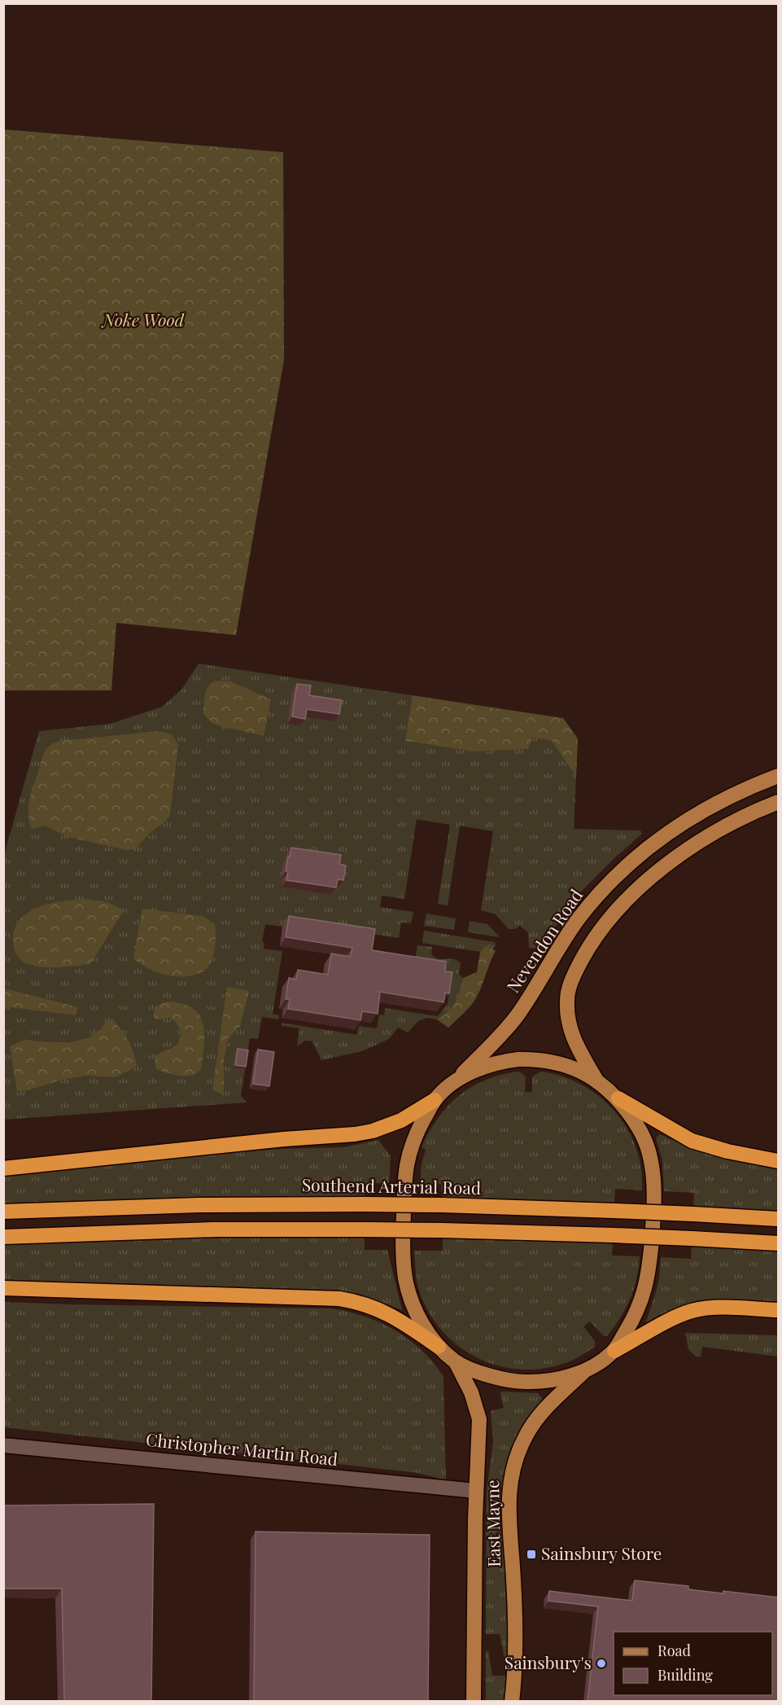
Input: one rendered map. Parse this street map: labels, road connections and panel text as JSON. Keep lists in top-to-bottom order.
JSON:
{
  "streets": {
    "highway": ["Southend Arterial Road"],
    "main road": ["Nevendon Road", "East Mayne"],
    "street": ["Christopher Martin Road"]
  },
  "crossings": [
    ["Christopher Martin Road", "East Mayne"]
  ],
  "parks": ["Noke Wood"],
  "places": {
    "transit": ["Sainsbury Store"],
    "other": ["Sainsbury's"]
  },
  "legend": ["Road", "Building"]
}
